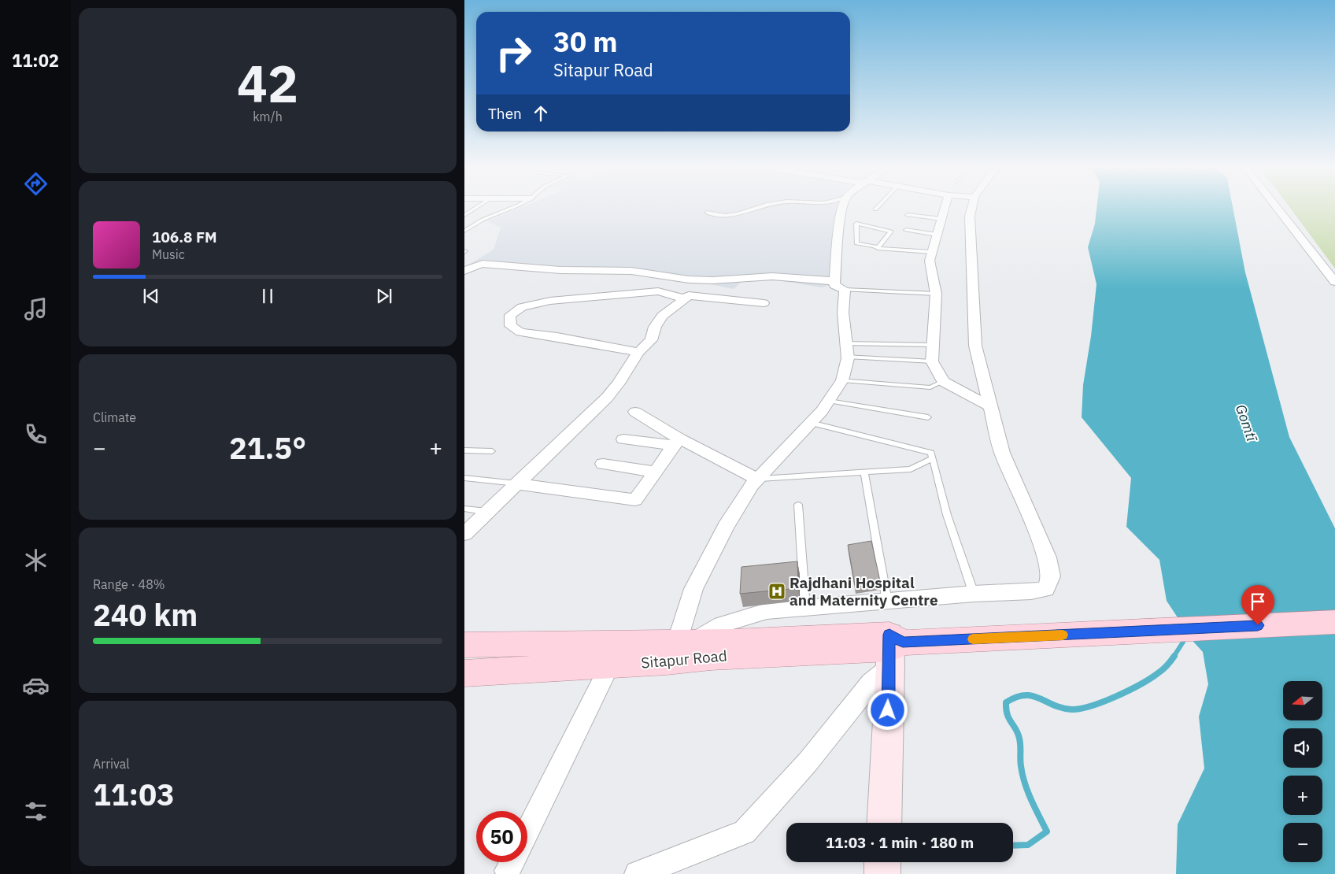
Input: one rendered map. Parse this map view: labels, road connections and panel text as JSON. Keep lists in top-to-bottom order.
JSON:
{
  "streets": {
    "main road": ["Sitapur Road"]
  },
  "water": ["Gomtī"],
  "places": {
    "hospital": ["Rajdhani Hospital and Maternity Centre"]
  },
  "north": "left",
  "page": {
    "tabs": "11:02",
    "tile": [
      ["42", "km/h"],
      "Climate",
      ["Range · 48%", "240 km"],
      ["Arrival", "11:03"]
    ],
    "turn": ["30 m", "Sitapur Road"],
    "then": "Then",
    "song": ["106.8 FM", "Music"],
    "heat": ["−", "21.5°", "+"],
    "map_buttons": ["+", "−"],
    "limit": "50",
    "trip": "11:03 · 1 min · 180 m"
  }
}
